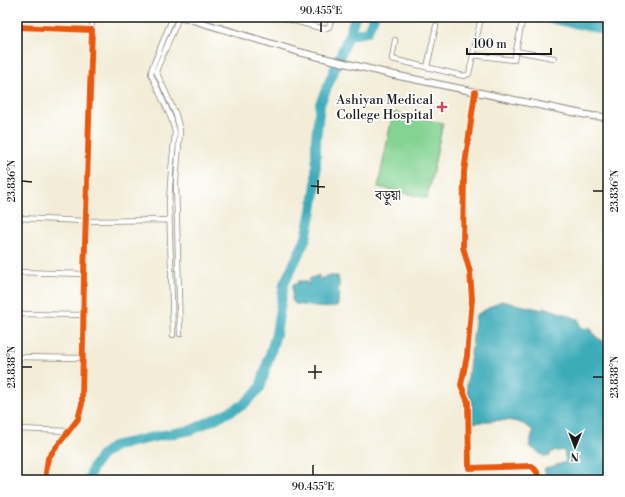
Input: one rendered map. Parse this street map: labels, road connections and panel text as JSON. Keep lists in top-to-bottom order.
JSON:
{
  "districts": ["বড়ুয়া"],
  "places": {
    "health": ["Ashiyan Medical College Hospital"]
  },
  "scale_bar": "100 m",
  "north": "bottom",
  "coordinates": ["90.455°E", "23.836°N", "23.838°N"]
}
